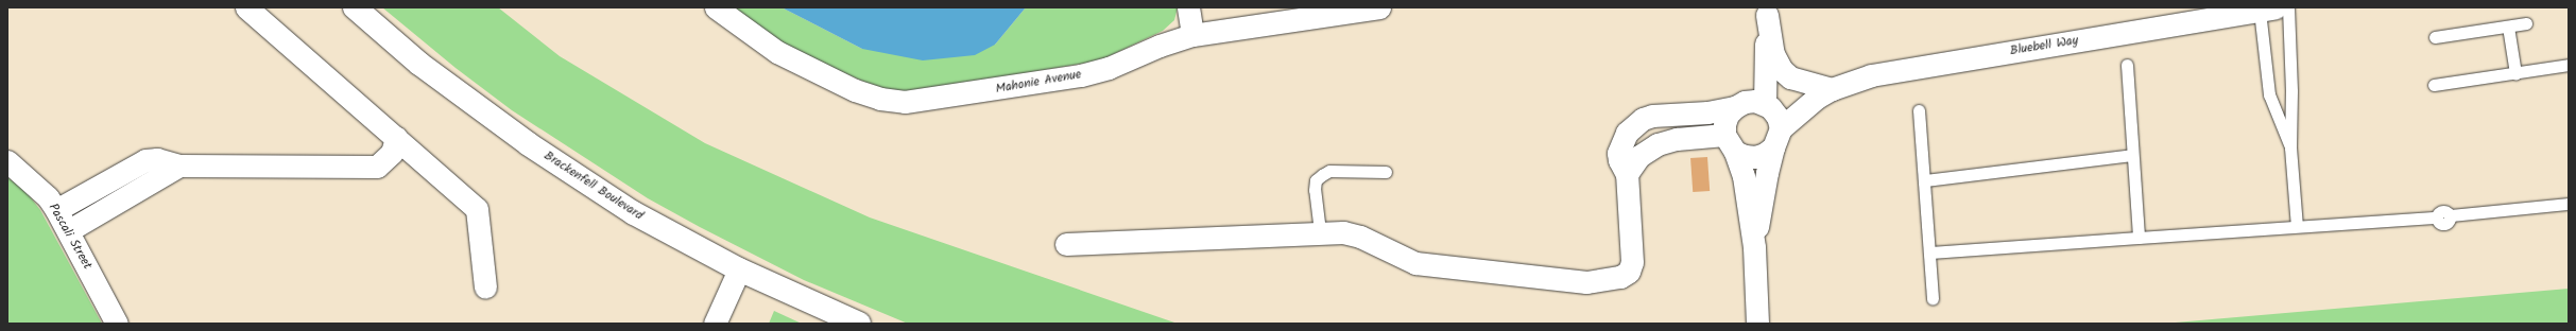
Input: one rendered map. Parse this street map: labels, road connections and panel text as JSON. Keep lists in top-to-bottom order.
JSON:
{
  "streets": {
    "street": [
      "Bluebell Way",
      "Mahonie Avenue",
      "Brackenfell Boulevard",
      "Pascali Street"
    ]
  }
}
